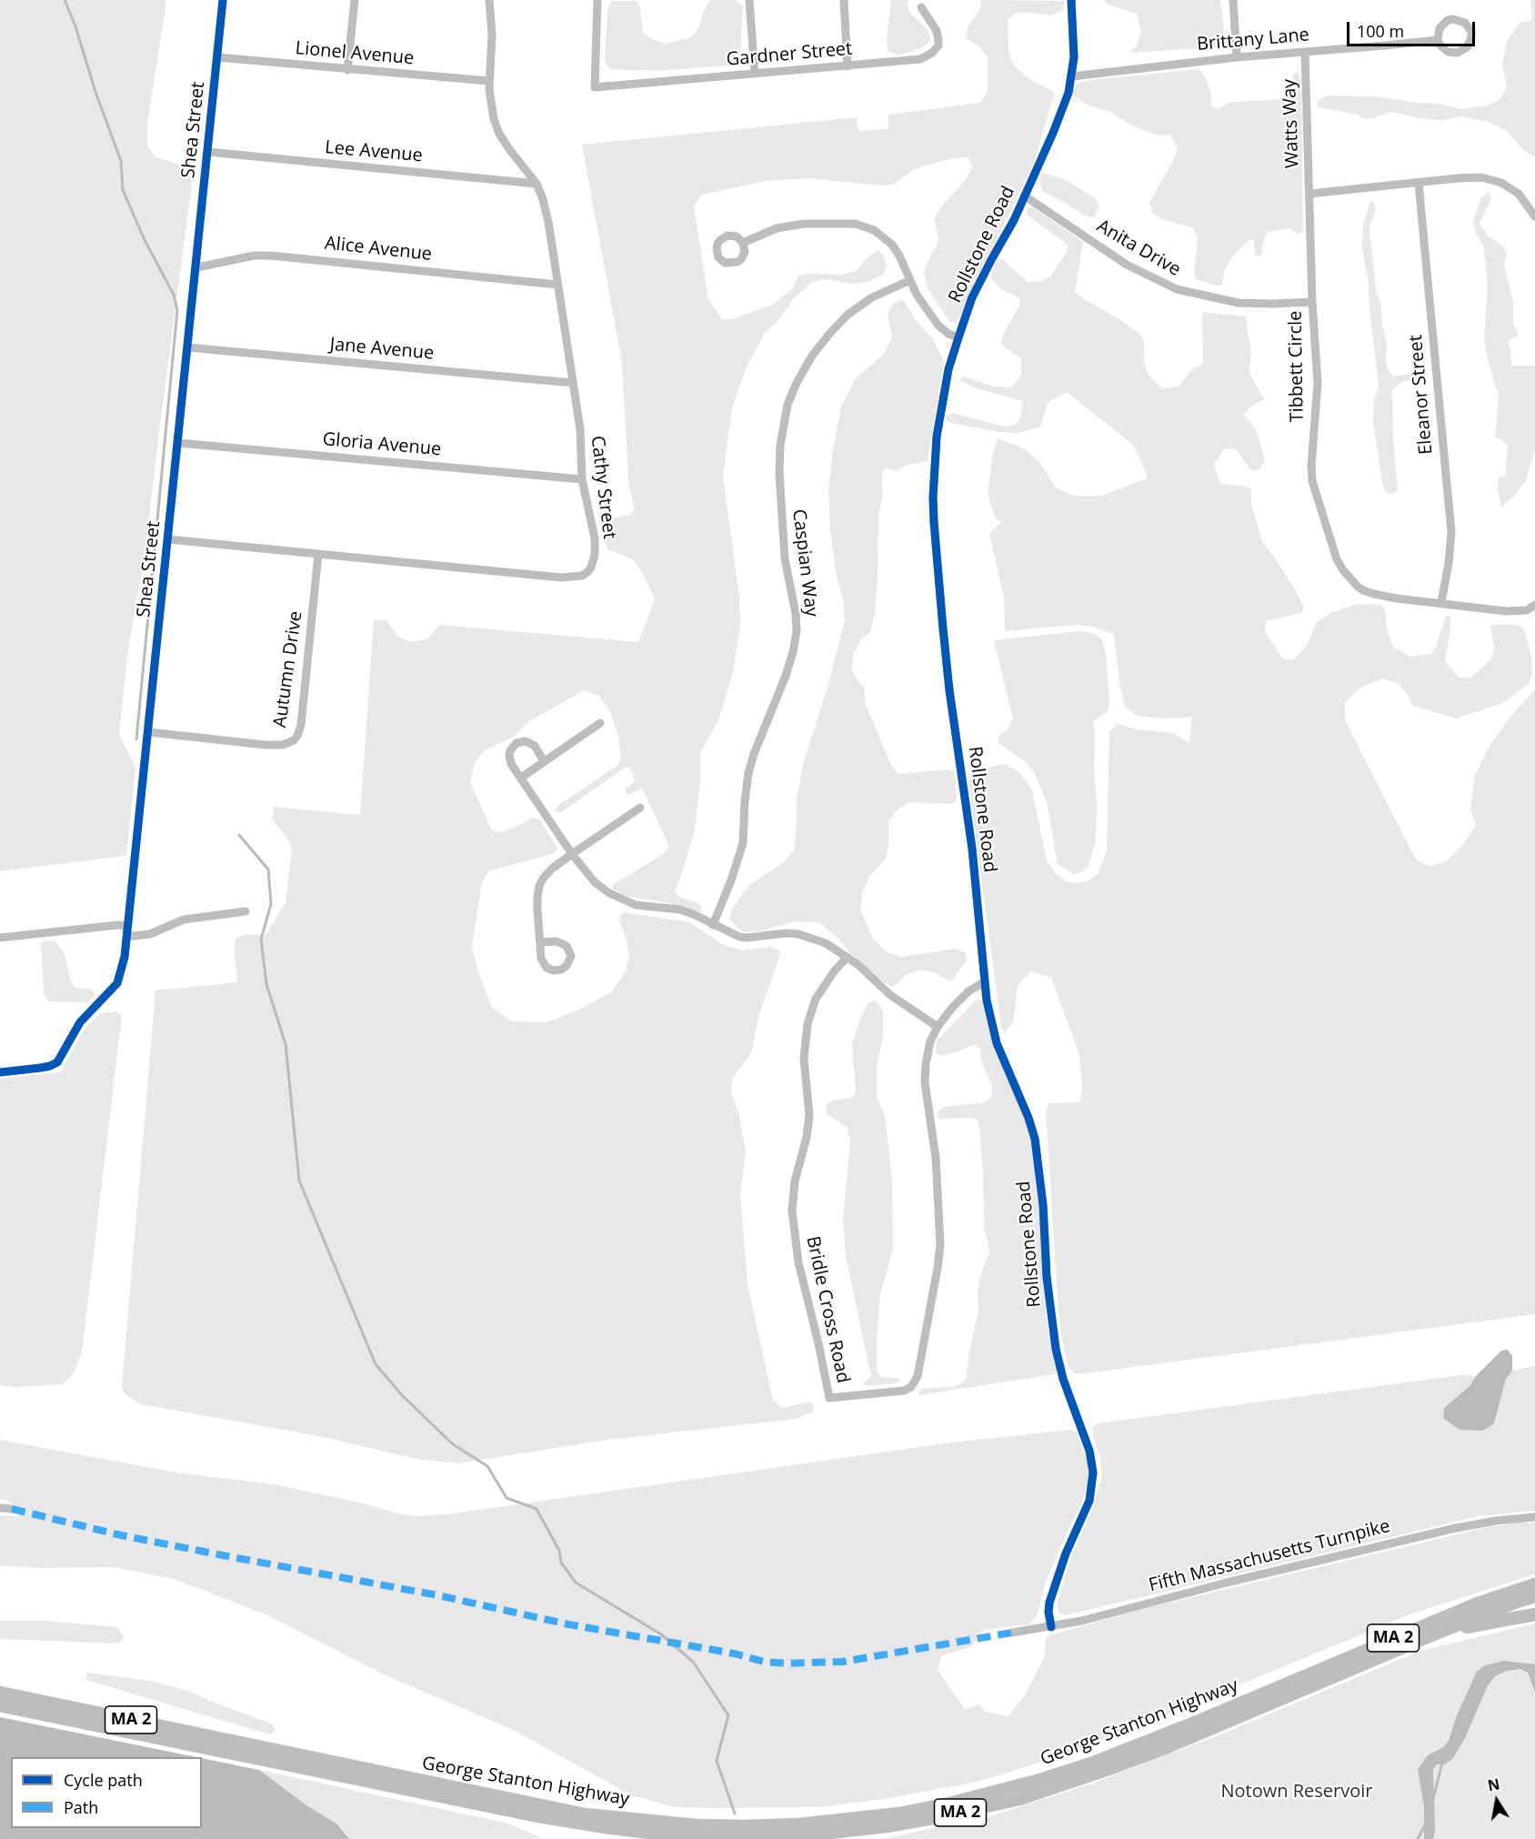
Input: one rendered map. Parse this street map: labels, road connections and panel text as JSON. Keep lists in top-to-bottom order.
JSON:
{
  "streets": {
    "highway": ["MA 2", "George Stanton Highway"],
    "street": [
      "Brittany Lane",
      "Lionel Avenue",
      "Gardner Street",
      "Watts Way",
      "Shea Street",
      "Lee Avenue",
      "Rollstone Road",
      "Anita Drive",
      "Alice Avenue",
      "Jane Avenue",
      "Tibbett Circle",
      "Eleanor Street",
      "Gloria Avenue",
      "Cathy Street",
      "Caspian Way",
      "Autumn Drive",
      "Bridle Cross Road",
      "Fifth Massachusetts Turnpike"
    ]
  },
  "crossings": [
    ["Brittany Lane", "Watts Way"],
    ["Brittany Lane", "Rollstone Road"],
    ["Lionel Avenue", "Shea Street"],
    ["Lionel Avenue", "Cathy Street"],
    ["Watts Way", "Tibbett Circle"],
    ["Shea Street", "Lee Avenue"],
    ["Shea Street", "Alice Avenue"],
    ["Shea Street", "Jane Avenue"],
    ["Shea Street", "Gloria Avenue"],
    ["Shea Street", "Cathy Street"],
    ["Shea Street", "Autumn Drive"],
    ["Lee Avenue", "Cathy Street"],
    ["Rollstone Road", "Anita Drive"],
    ["Rollstone Road", "Bridle Cross Road"],
    ["Rollstone Road", "Fifth Massachusetts Turnpike"],
    ["Anita Drive", "Tibbett Circle"],
    ["Alice Avenue", "Cathy Street"],
    ["Jane Avenue", "Cathy Street"],
    ["Tibbett Circle", "Eleanor Street"],
    ["Gloria Avenue", "Cathy Street"],
    ["Cathy Street", "Autumn Drive"]
  ],
  "parks": ["Notown Reservoir"],
  "legend": ["Cycle path", "Path"],
  "scale_bar": "100 m",
  "north": "top"
}
